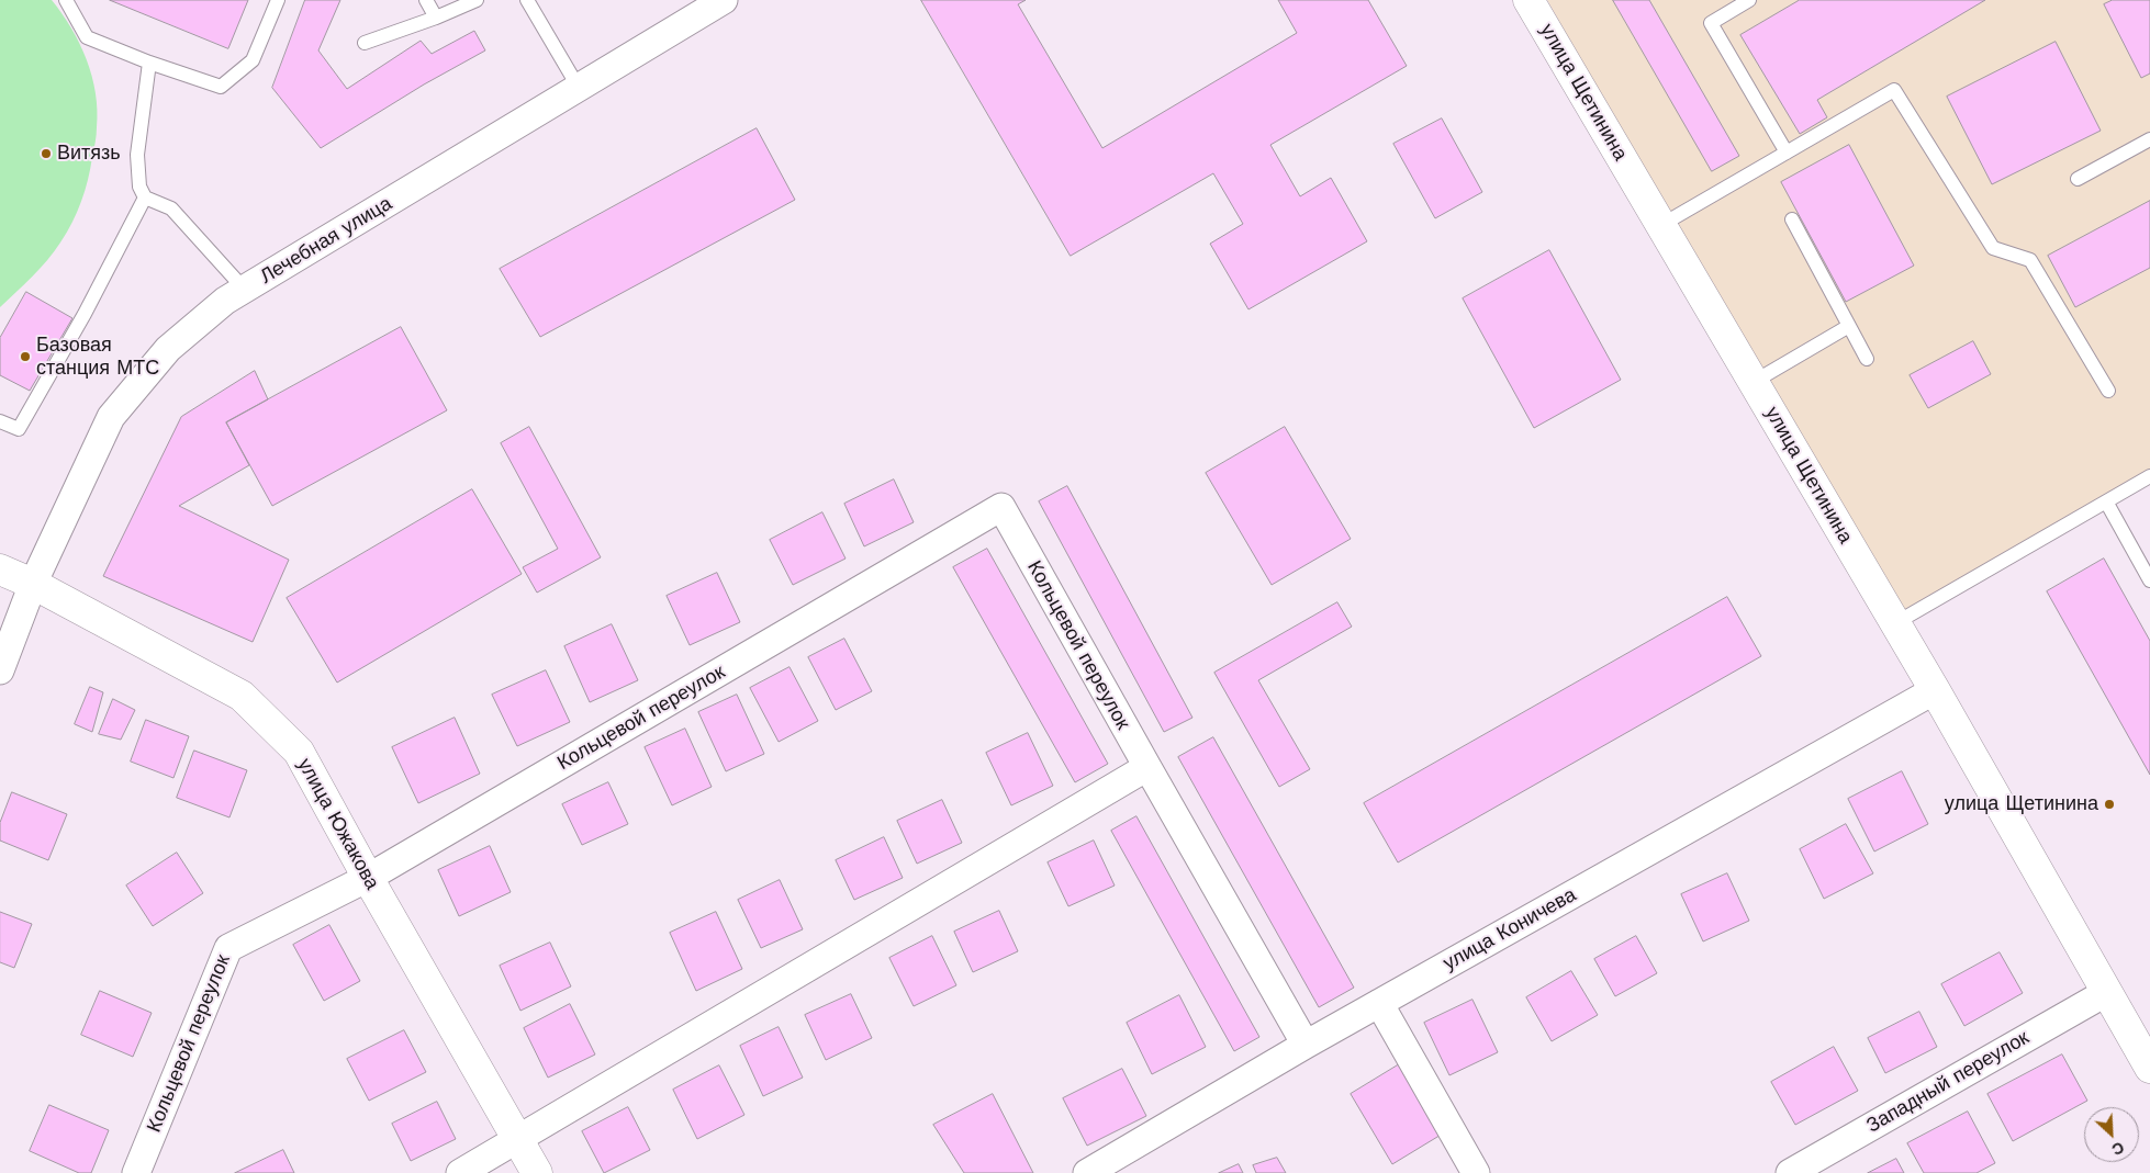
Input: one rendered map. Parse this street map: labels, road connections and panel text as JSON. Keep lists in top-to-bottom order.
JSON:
{
  "streets": {
    "street": [
      "улица Щетинина",
      "Лечебная улица",
      "Кольцевой переулок",
      "улица Южакова",
      "улица Коничева",
      "Западный переулок"
    ]
  },
  "crossings": [
    ["улица Щетинина", "улица Коничева"],
    ["улица Щетинина", "Западный переулок"],
    ["Лечебная улица", "улица Южакова"],
    ["Кольцевой переулок", "улица Южакова"],
    ["Кольцевой переулок", "улица Коничева"]
  ],
  "places": ["Витязь", "Базовая станция МТС", "улица Щетинина"],
  "north": "bottom right"
}
